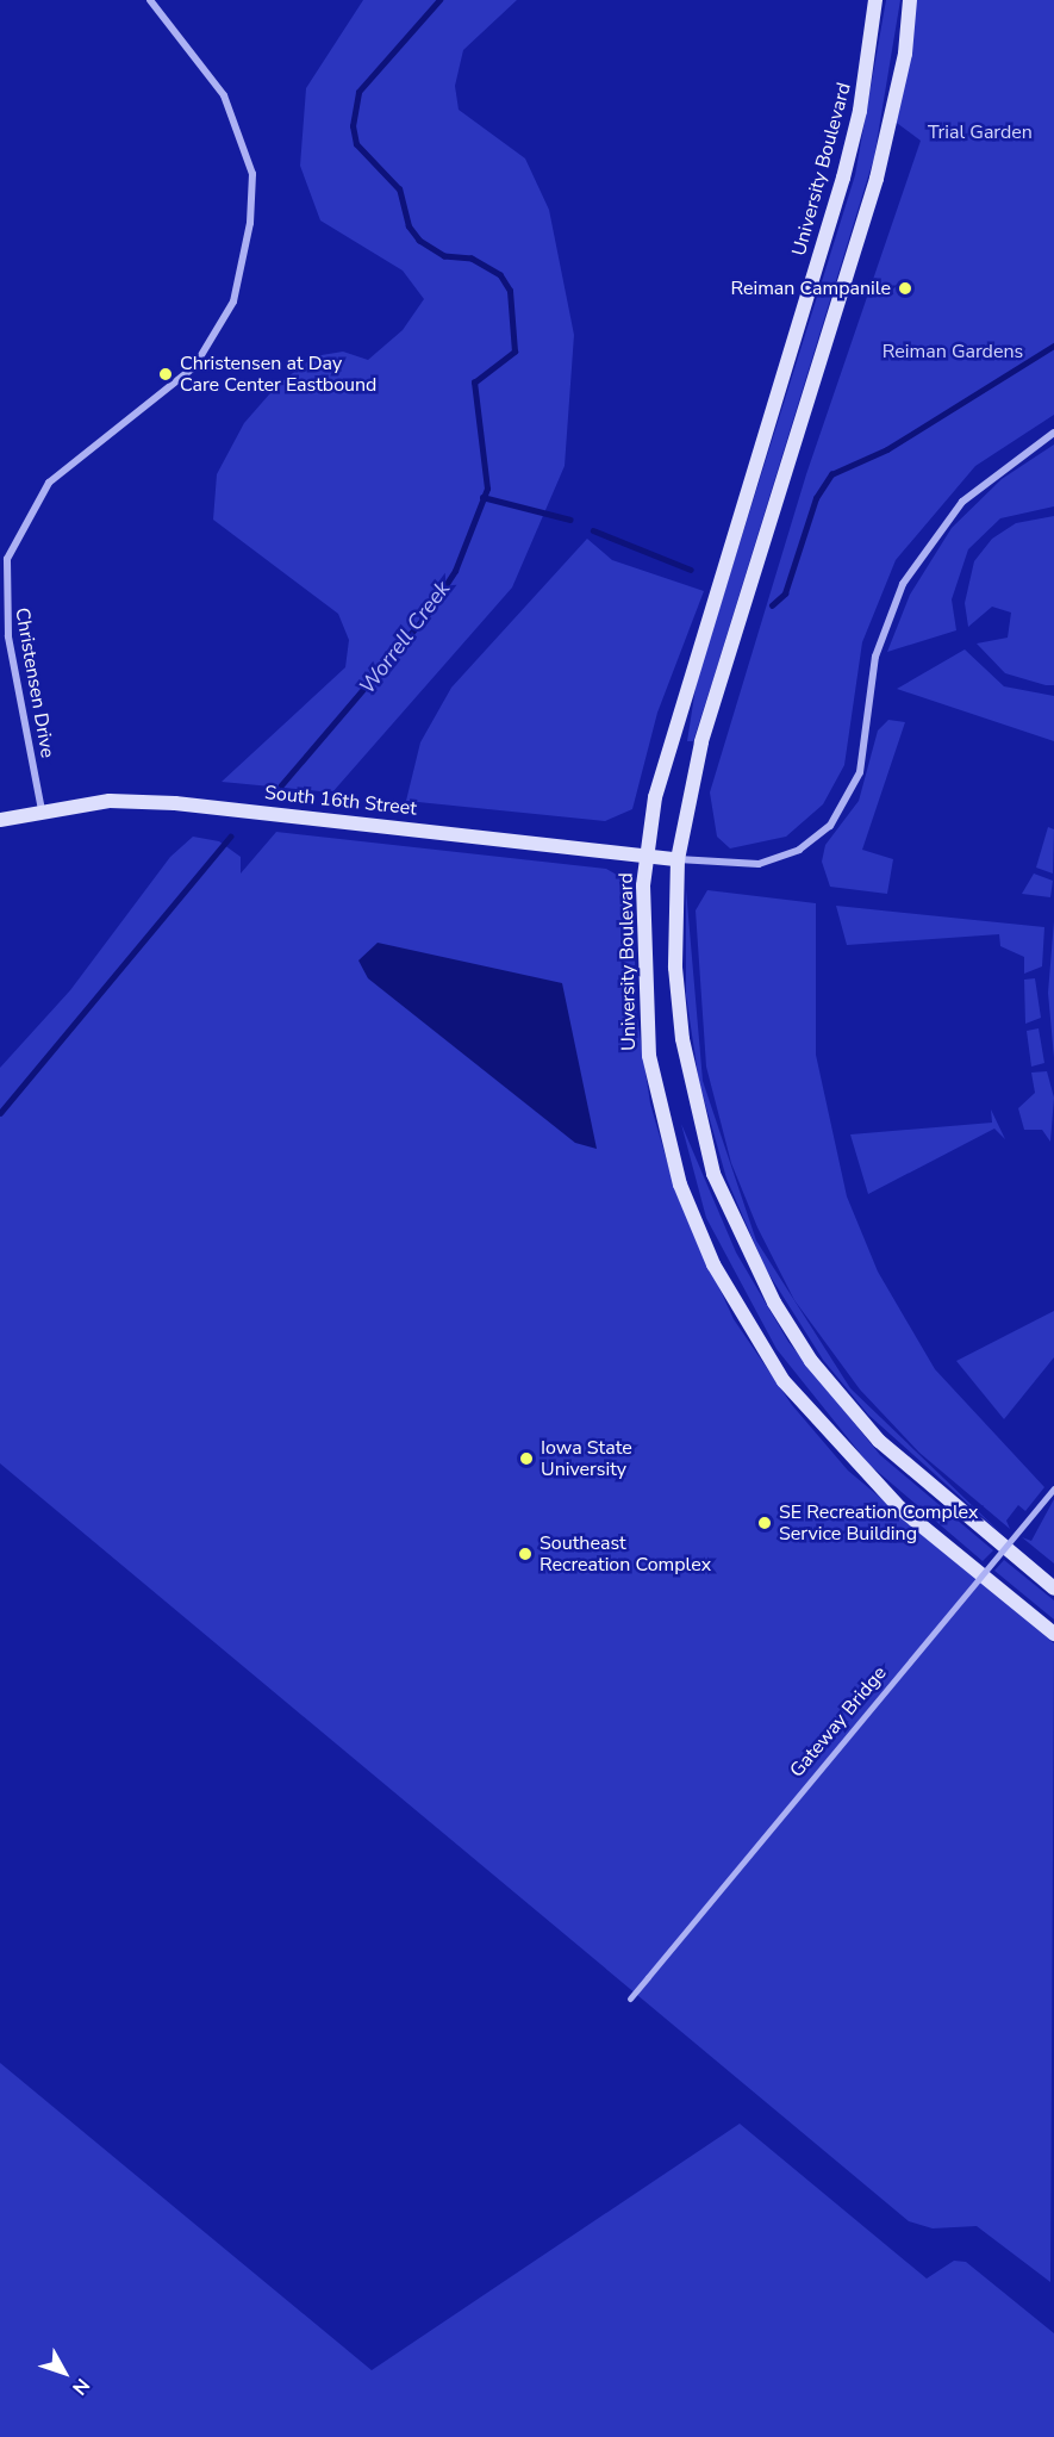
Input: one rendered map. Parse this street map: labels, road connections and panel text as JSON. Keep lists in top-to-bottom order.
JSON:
{
  "streets": {
    "main road": ["University Boulevard", "South 16th Street"],
    "street": ["Christensen Drive", "Gateway Bridge"]
  },
  "crossings": [
    ["University Boulevard", "South 16th Street"],
    ["Christensen Drive", "South 16th Street"]
  ],
  "water": ["Worrell Creek"],
  "parks": ["Trial Garden", "Reiman Gardens"],
  "places": [
    "Reiman Campanile",
    "Christensen at Day Care Center Eastbound",
    "Iowa State University",
    "SE Recreation Complex Service Building",
    "Southeast Recreation Complex"
  ],
  "north": "bottom right"
}
